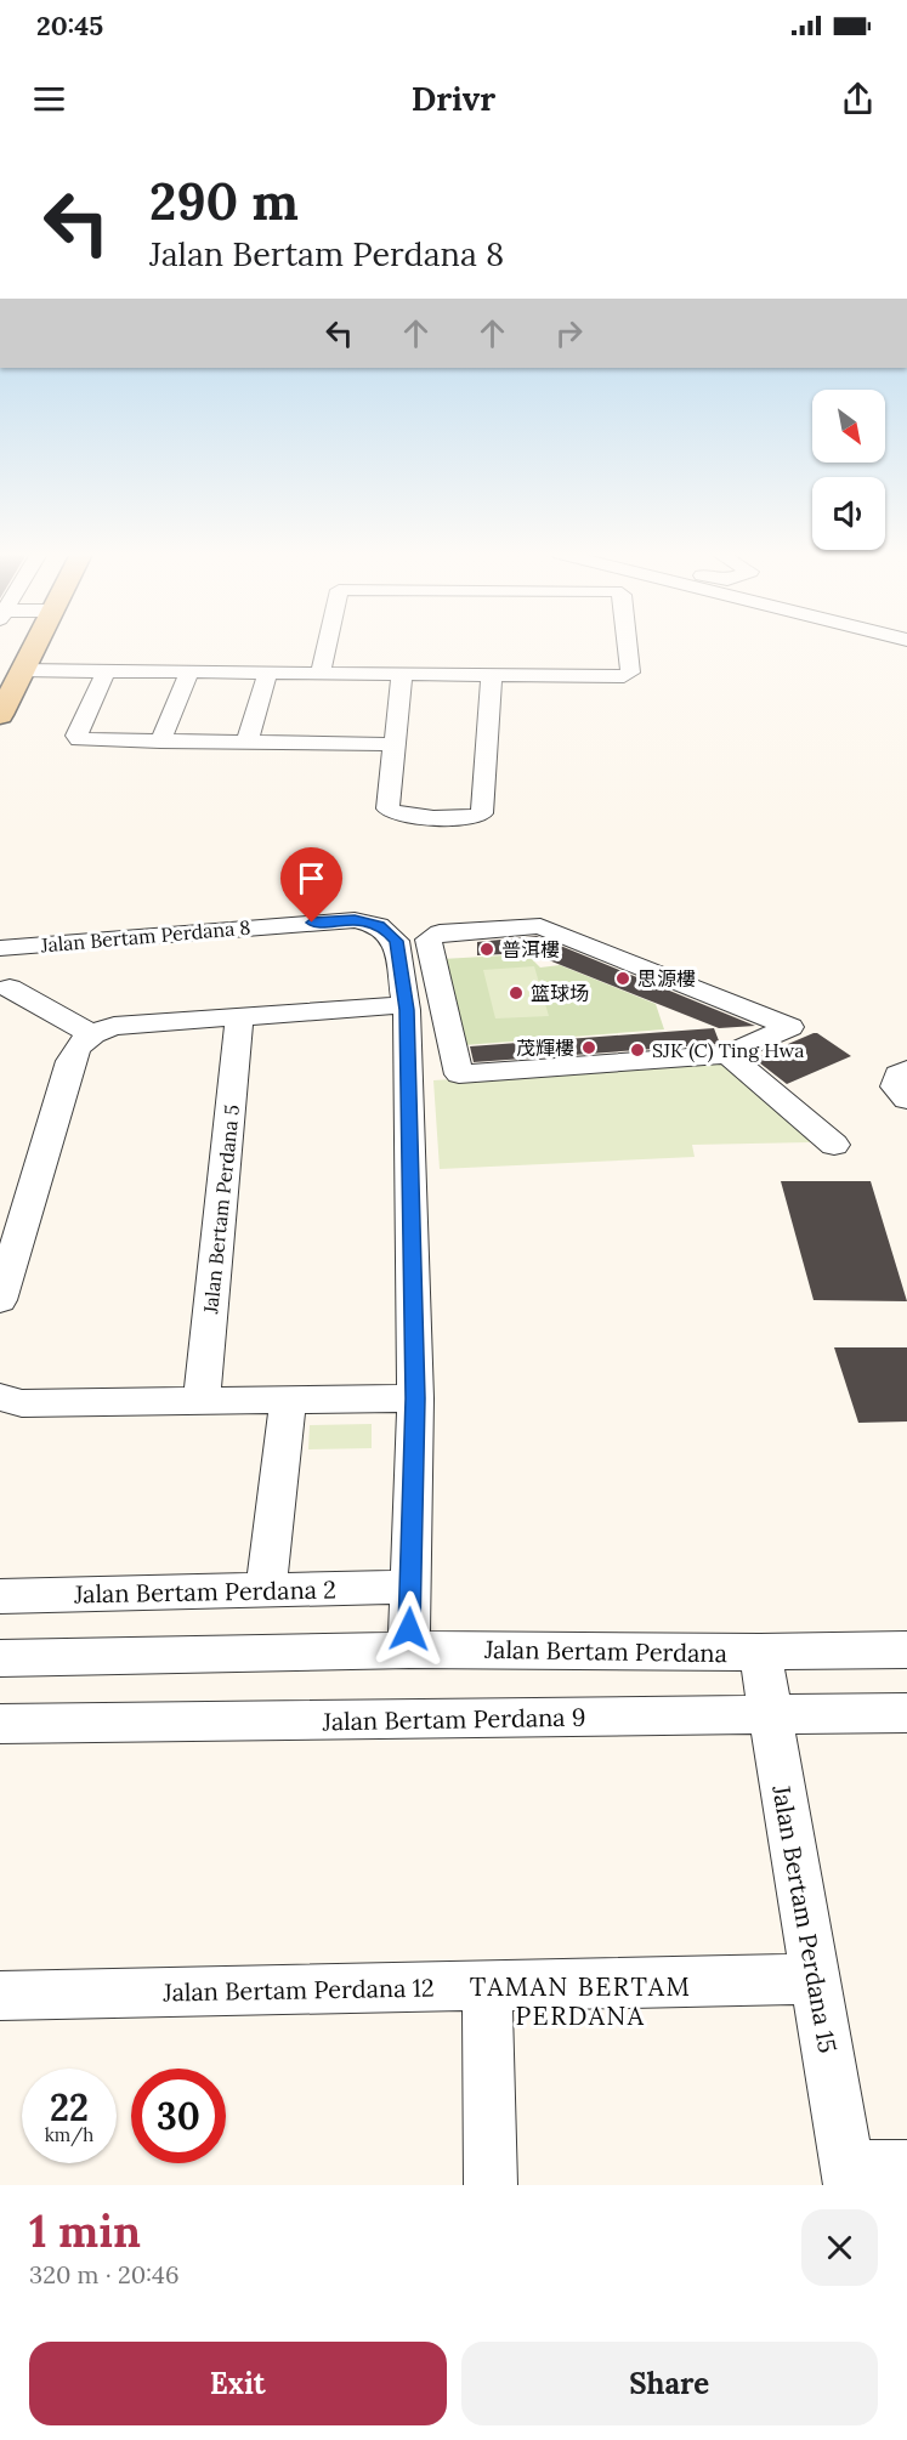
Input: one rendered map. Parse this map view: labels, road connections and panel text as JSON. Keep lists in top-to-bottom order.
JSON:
{
  "streets": {
    "street": [
      "Jalan Bertam Perdana 8",
      "Jalan Bertam Perdana 5",
      "Jalan Bertam Perdana 2",
      "Jalan Bertam Perdana",
      "Jalan Bertam Perdana 9",
      "Jalan Bertam Perdana 15",
      "Jalan Bertam Perdana 12"
    ]
  },
  "crossings": [
    ["Jalan Bertam Perdana", "Jalan Bertam Perdana 15"],
    ["Jalan Bertam Perdana 9", "Jalan Bertam Perdana 15"],
    ["Jalan Bertam Perdana 15", "Jalan Bertam Perdana 12"]
  ],
  "districts": ["TAMAN BERTAM PERDANA"],
  "places": [
    "普洱樓",
    "思源樓",
    "篮球场",
    "茂輝樓",
    "SJK (C) Ting Hwa"
  ],
  "north": "bottom right",
  "page": {
    "status": "20:45",
    "header": "Drivr",
    "turn": ["290 m", "Jalan Bertam Perdana 8"],
    "speed": "22 km/h",
    "limit": "30",
    "heading": ["1 min", "320 m · 20:46"],
    "buttons": ["Exit", "Share"]
  }
}
